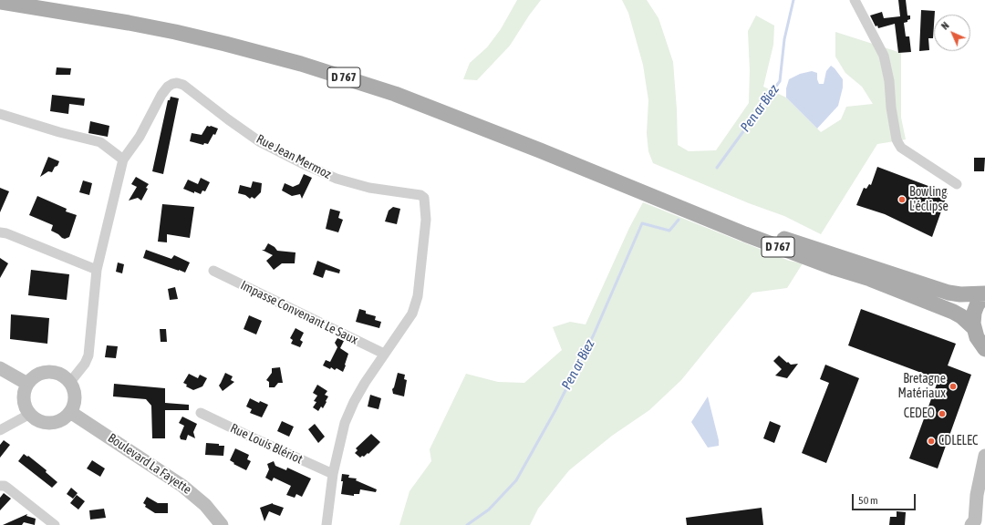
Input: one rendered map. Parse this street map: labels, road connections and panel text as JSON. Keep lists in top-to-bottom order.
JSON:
{
  "streets": {
    "main road": ["D 767", "Boulevard La Fayette"],
    "street": ["Rue Jean Mermoz", "Impasse Convenant Le Saux", "Rue Louis Blériot"]
  },
  "crossings": [
    ["Rue Jean Mermoz", "Impasse Convenant Le Saux"],
    ["Rue Jean Mermoz", "Rue Louis Blériot"],
    ["Rue Jean Mermoz", "Boulevard La Fayette"]
  ],
  "water": ["Pen ar Biez"],
  "places": [
    "Bowling L'éclipse",
    "Bretagne Matériaux",
    "CEDEO",
    "CDLELEC"
  ],
  "scale_bar": "50 m",
  "north": "top left"
}
